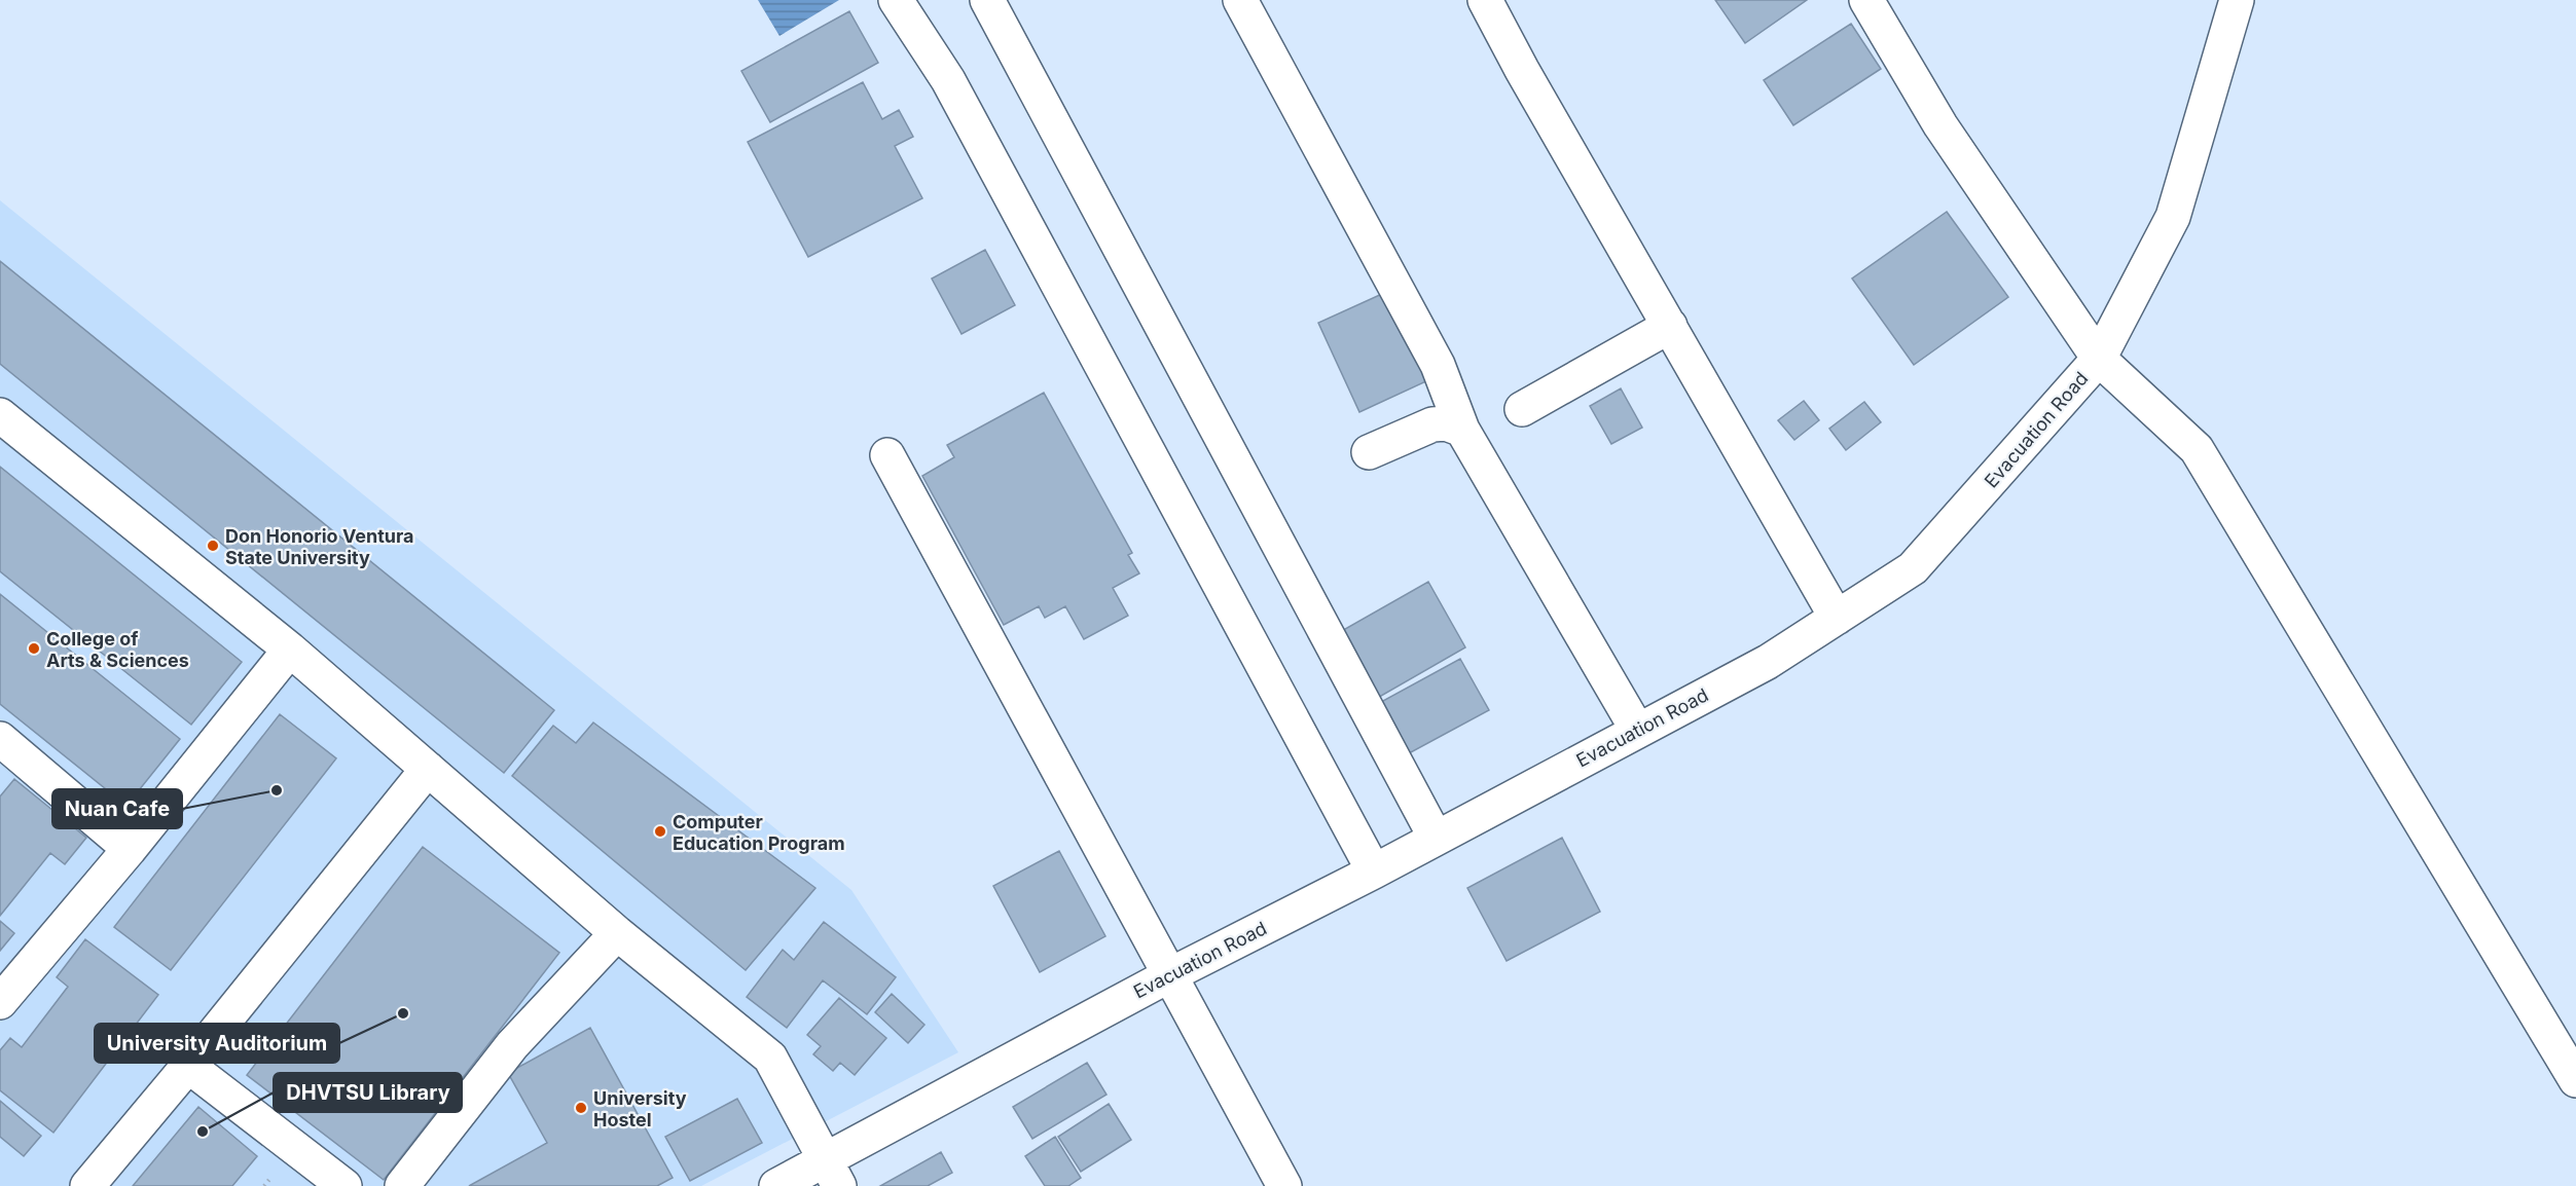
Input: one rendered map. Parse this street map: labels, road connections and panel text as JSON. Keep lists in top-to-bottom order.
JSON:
{
  "streets": {
    "street": ["Evacuation Road"]
  },
  "places": [
    "Don Honorio Ventura State University",
    "College of Arts & Sciences",
    "Nuan Cafe",
    "Computer Education Program",
    "University Auditorium",
    "University Hostel",
    "DHVTSU Library"
  ]
}
